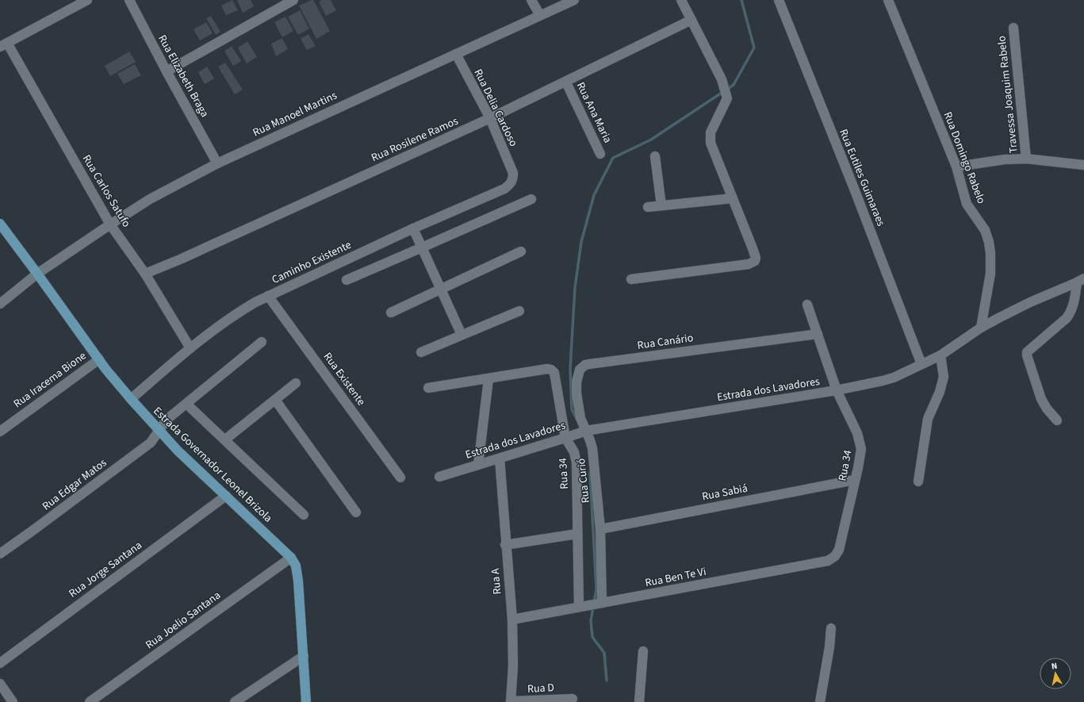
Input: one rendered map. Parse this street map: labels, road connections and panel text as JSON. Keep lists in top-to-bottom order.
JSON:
{
  "streets": {
    "main road": ["Estrada Governador Leonel Brizola"],
    "street": [
      "Rua Elizabeth Braga",
      "Travessa Joaquim Rabelo",
      "Rua Delia Cardoso",
      "Rua Ana Maria",
      "Rua Manoel Martins",
      "Rua Rosilene Ramos",
      "Rua Domingo Rabelo",
      "Rua Eutiles Guimaraes",
      "Rua Carlos Satufo",
      "Caminho Existente",
      "Rua Canário",
      "Rua Existente",
      "Rua Iracema Bione",
      "Estrada dos Lavadores",
      "Rua 34",
      "Rua Curió",
      "Rua Edgar Matos",
      "Rua Sabiá",
      "Rua Jorge Santana",
      "Rua Ben Te Vi",
      "Rua A",
      "Rua Joelio Santana",
      "Rua D"
    ]
  },
  "crossings": [
    ["Rua Elizabeth Braga", "Rua Manoel Martins"],
    ["Rua Delia Cardoso", "Rua Manoel Martins"],
    ["Rua Delia Cardoso", "Rua Rosilene Ramos"],
    ["Rua Delia Cardoso", "Caminho Existente"],
    ["Rua Ana Maria", "Rua Rosilene Ramos"],
    ["Rua Manoel Martins", "Rua Carlos Satufo"],
    ["Rua Manoel Martins", "Estrada Governador Leonel Brizola"],
    ["Rua Rosilene Ramos", "Rua Carlos Satufo"],
    ["Rua Domingo Rabelo", "Estrada dos Lavadores"],
    ["Rua Eutiles Guimaraes", "Estrada dos Lavadores"],
    ["Rua Carlos Satufo", "Caminho Existente"],
    ["Caminho Existente", "Rua Existente"],
    ["Caminho Existente", "Estrada Governador Leonel Brizola"],
    ["Rua Canário", "Estrada dos Lavadores"],
    ["Rua Canário", "Rua Curió"],
    ["Rua Iracema Bione", "Estrada Governador Leonel Brizola"],
    ["Estrada dos Lavadores", "Rua 34"],
    ["Estrada dos Lavadores", "Rua Curió"],
    ["Estrada dos Lavadores", "Rua A"],
    ["Estrada Governador Leonel Brizola", "Rua Edgar Matos"],
    ["Estrada Governador Leonel Brizola", "Rua Jorge Santana"],
    ["Estrada Governador Leonel Brizola", "Rua Joelio Santana"],
    ["Rua 34", "Rua Sabiá"],
    ["Rua 34", "Rua Ben Te Vi"],
    ["Rua Curió", "Rua Sabiá"],
    ["Rua Ben Te Vi", "Rua A"],
    ["Rua A", "Rua D"]
  ],
  "north": "top"
}
